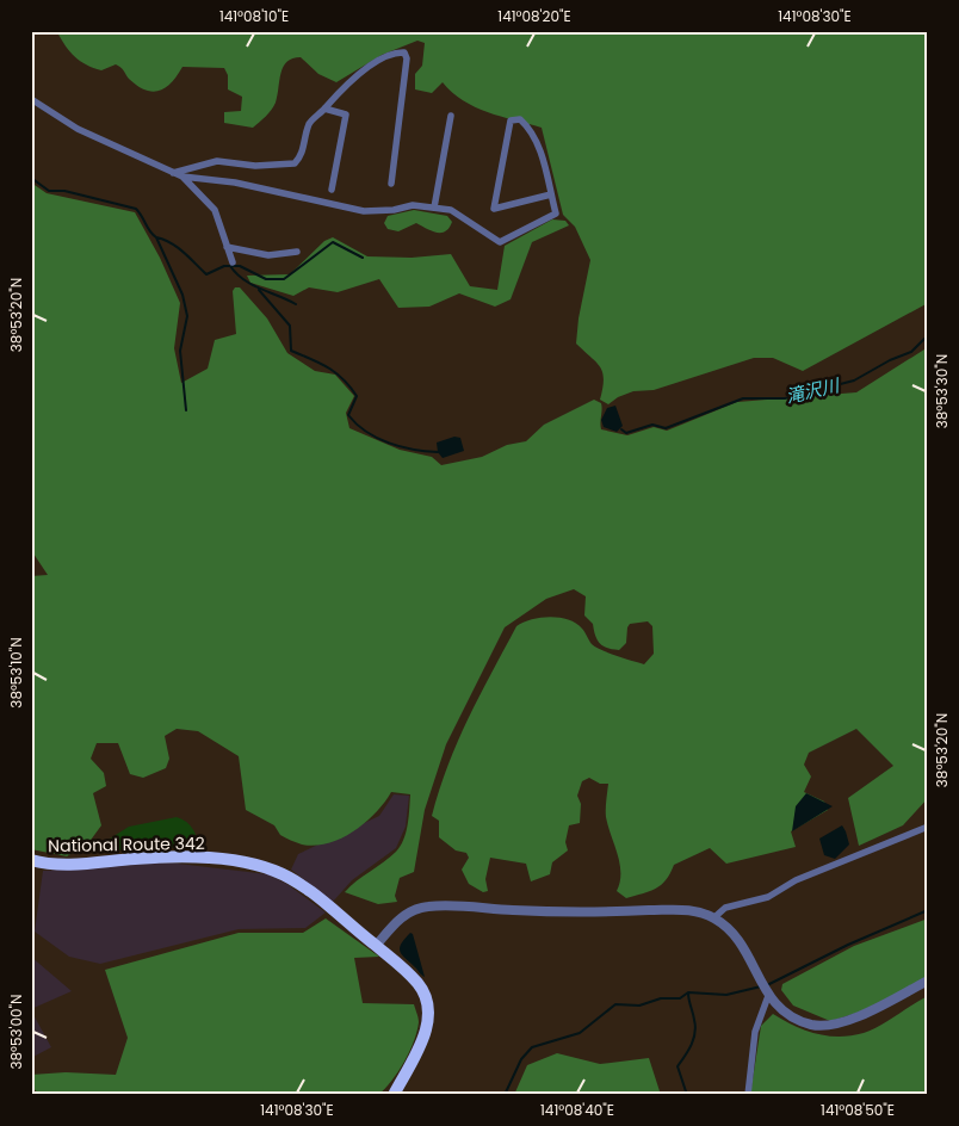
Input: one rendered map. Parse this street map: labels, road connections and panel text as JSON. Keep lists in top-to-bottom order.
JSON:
{
  "streets": {
    "highway": ["National Route 342"]
  },
  "water": ["滝沢川"],
  "coordinates": [
    "141°08'10\"E",
    "141°08'20\"E",
    "141°08'30\"E",
    "38°53'20\"N",
    "38°53'30\"N",
    "38°53'10\"N",
    "38°53'00\"N",
    "141°08'40\"E",
    "141°08'50\"E"
  ]
}
